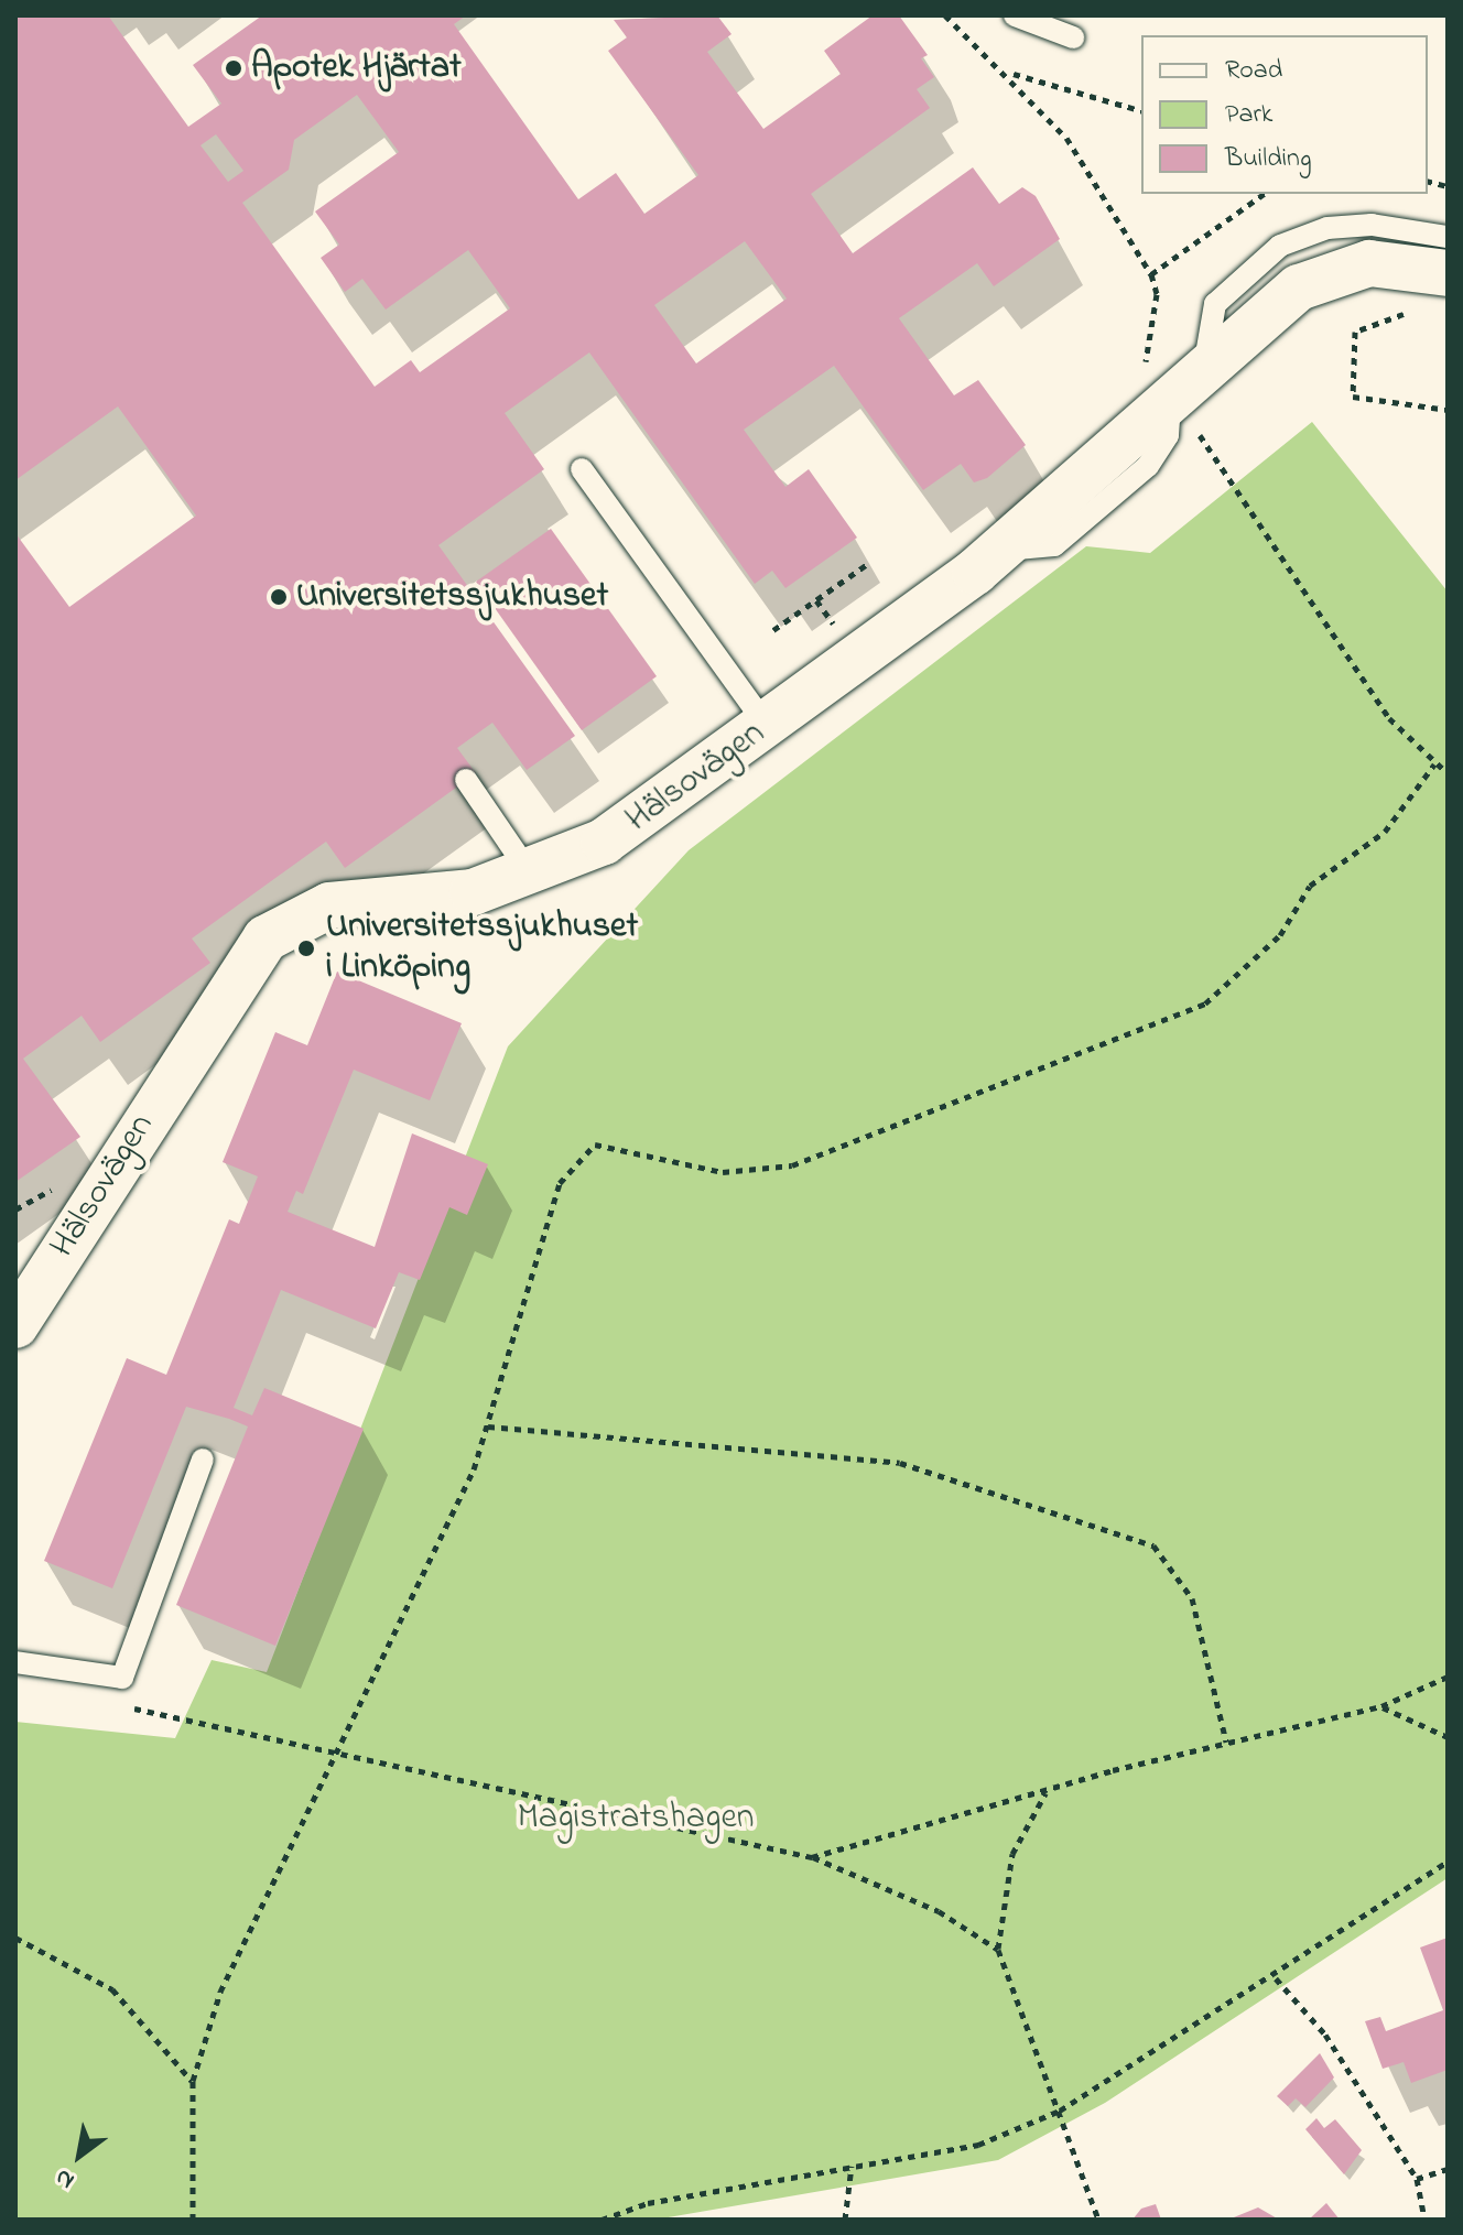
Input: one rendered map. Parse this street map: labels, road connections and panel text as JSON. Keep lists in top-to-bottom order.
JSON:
{
  "streets": {
    "street": ["Hälsovägen"]
  },
  "parks": ["Magistratshagen"],
  "places": ["Apotek Hjärtat", "Universitetssjukhuset", "Universitetssjukhuset i Linköping"],
  "legend": ["Road", "Park", "Building"],
  "north": "bottom left"
}
